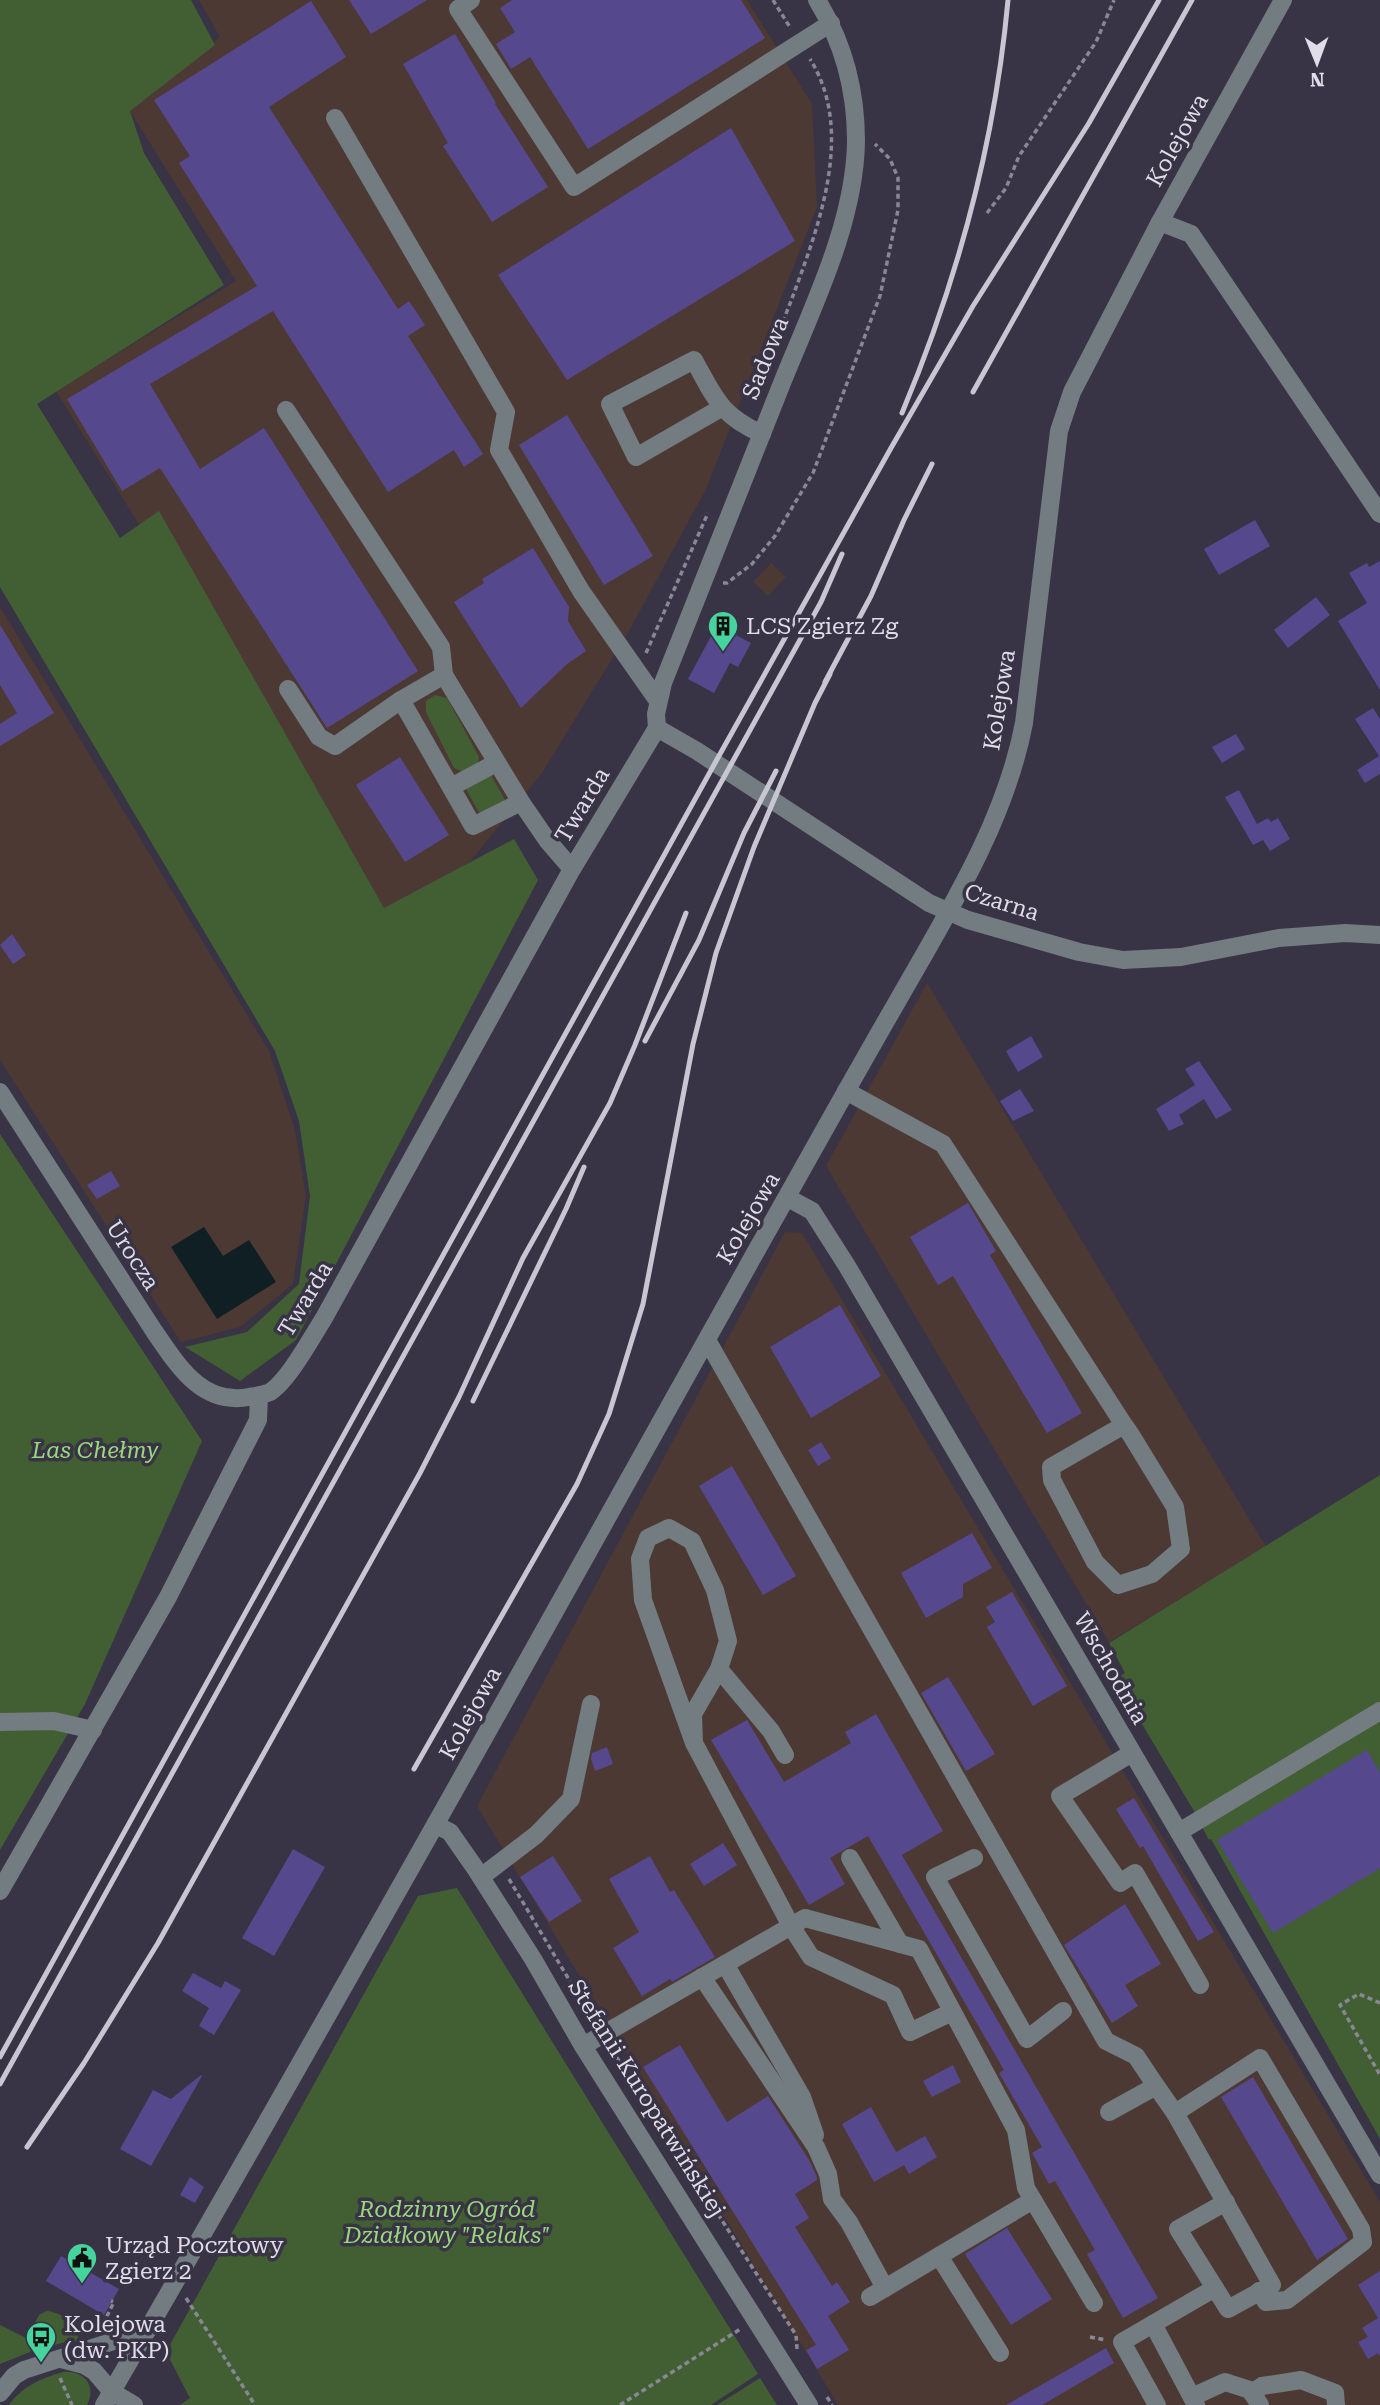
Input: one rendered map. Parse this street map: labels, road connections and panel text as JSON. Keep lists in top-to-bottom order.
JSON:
{
  "streets": {
    "street": [
      "Kolejowa",
      "Sadowa",
      "Twarda",
      "Czarna",
      "Urocza",
      "Wschodnia",
      "Stefanii Kuropatwińskiej"
    ]
  },
  "crossings": [
    ["Kolejowa", "Czarna"],
    ["Kolejowa", "Wschodnia"],
    ["Kolejowa", "Stefanii Kuropatwińskiej"],
    ["Sadowa", "Twarda"],
    ["Sadowa", "Czarna"],
    ["Twarda", "Czarna"],
    ["Twarda", "Urocza"]
  ],
  "parks": ["Las Chełmy", "Rodzinny Ogród Działkowy \"Relaks\""],
  "places": {
    "building": ["LCS Zgierz Zg"],
    "public building": ["Urząd Pocztowy Zgierz 2"],
    "bus stop": ["Kolejowa (dw. PKP)"]
  },
  "north": "bottom"
}
